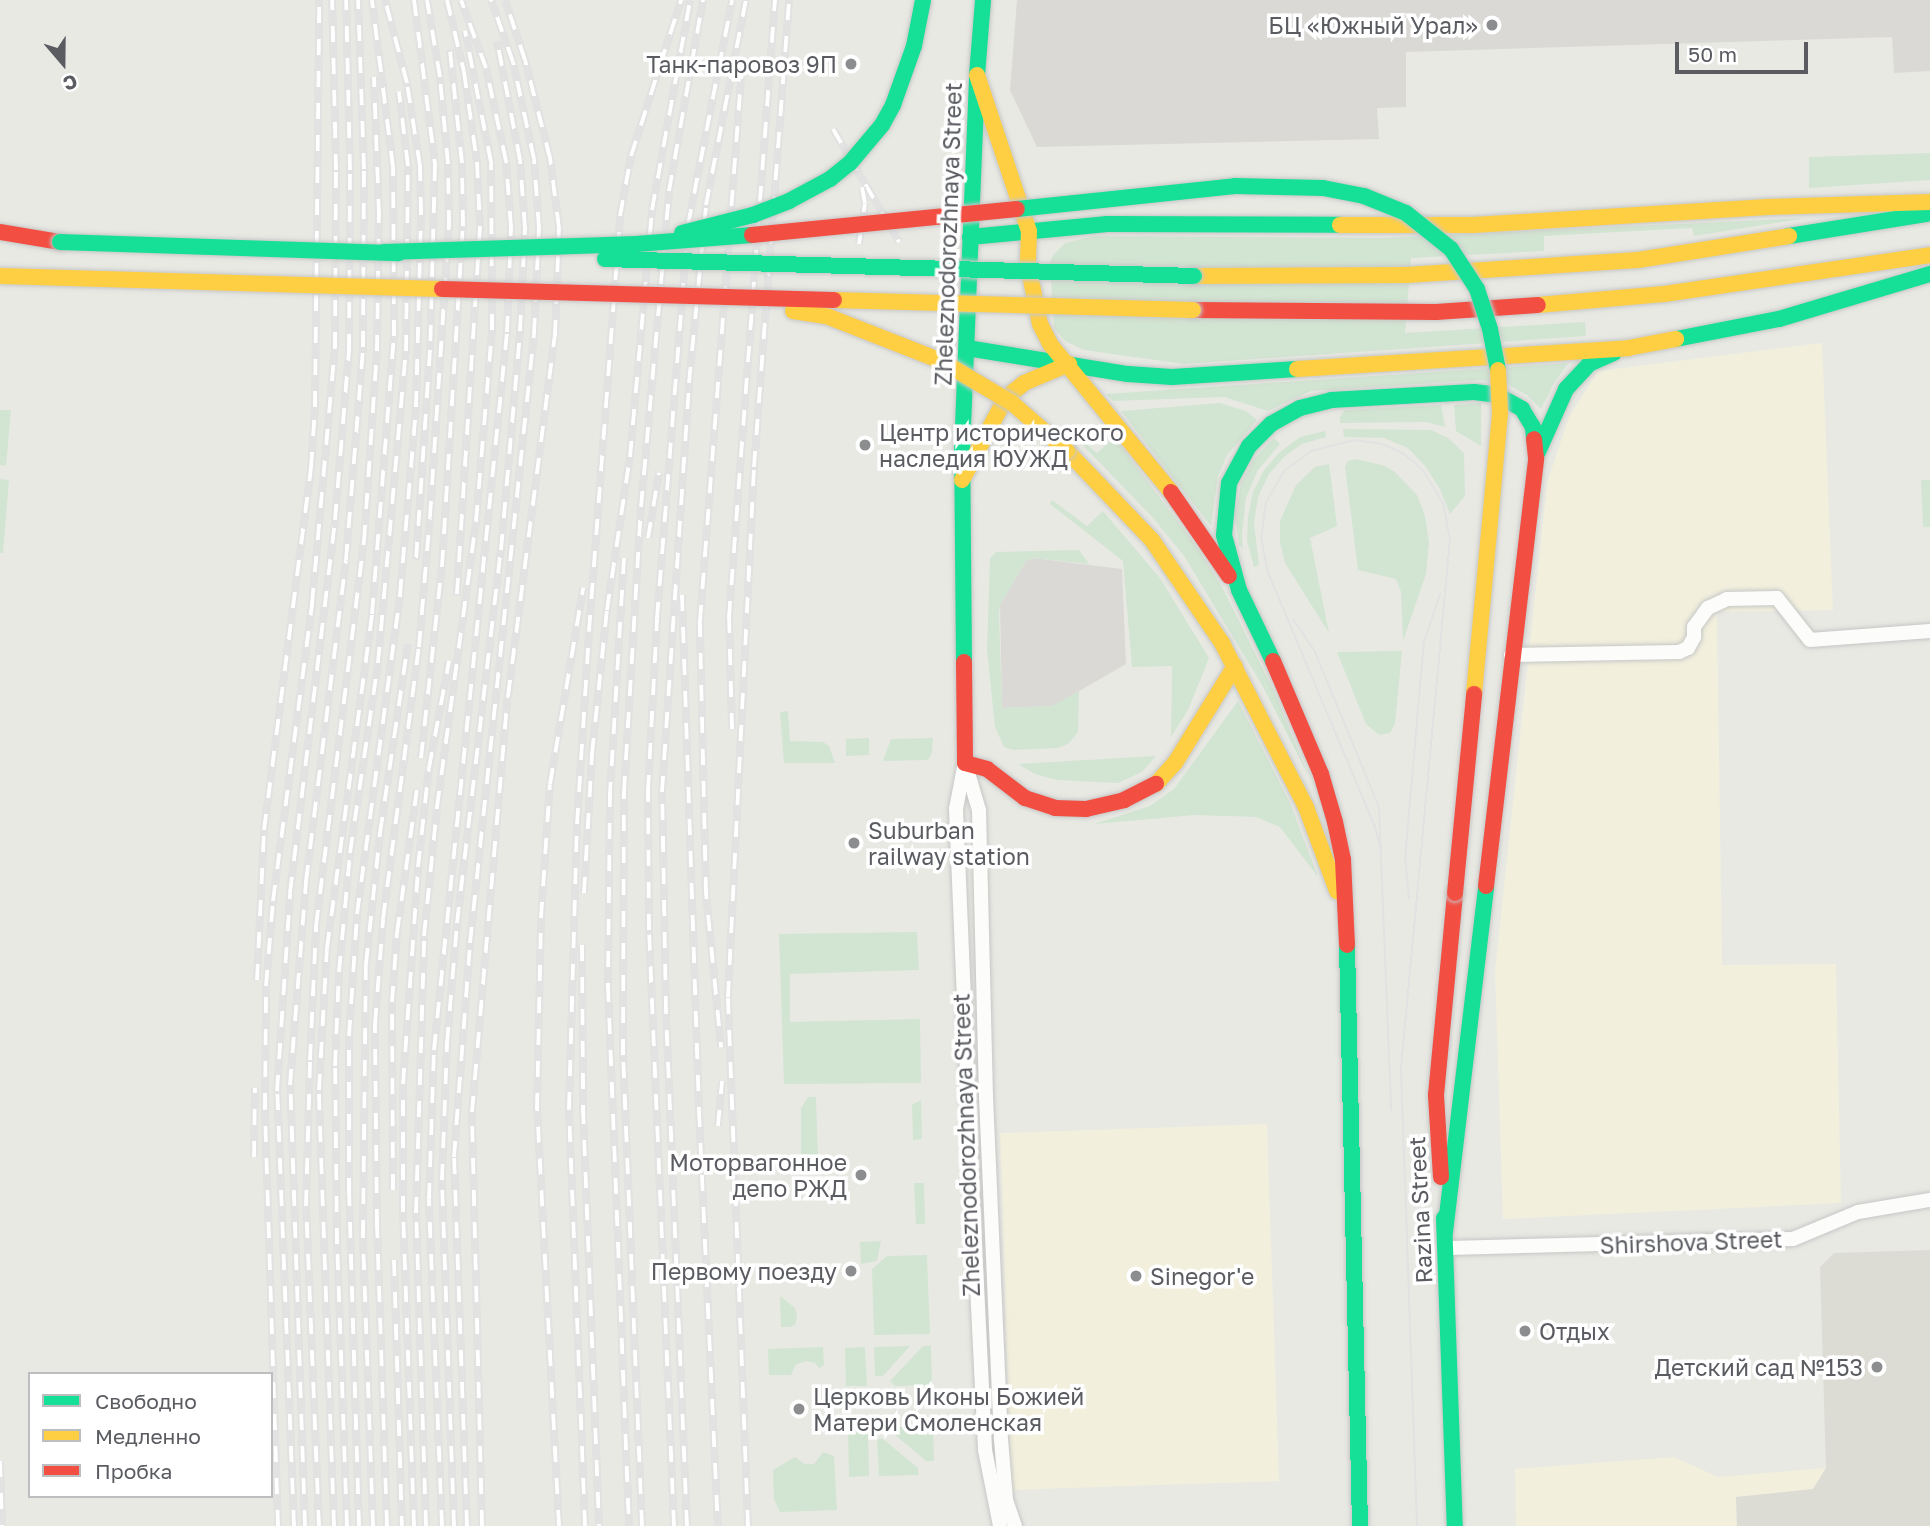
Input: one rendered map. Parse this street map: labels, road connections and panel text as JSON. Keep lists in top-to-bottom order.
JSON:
{
  "streets": {
    "main road": ["Zheleznodorozhnaya Street", "Razina Street"],
    "street": ["Shirshova Street"]
  },
  "crossings": [
    ["Razina Street", "Shirshova Street"]
  ],
  "places": [
    "БЦ «Южный Урал»",
    "Танк-паровоз 9П",
    "Центр исторического наследия ЮУЖД",
    "Suburban railway station",
    "Моторвагонное депо РЖД",
    "Первому поезду",
    "Sinegor'e",
    "Отдых",
    "Детский сад №153",
    "Церковь Иконы Божией Матери Смоленская"
  ],
  "legend": ["Свободно", "Медленно", "Пробка"],
  "scale_bar": "50 m",
  "north": "bottom"
}
